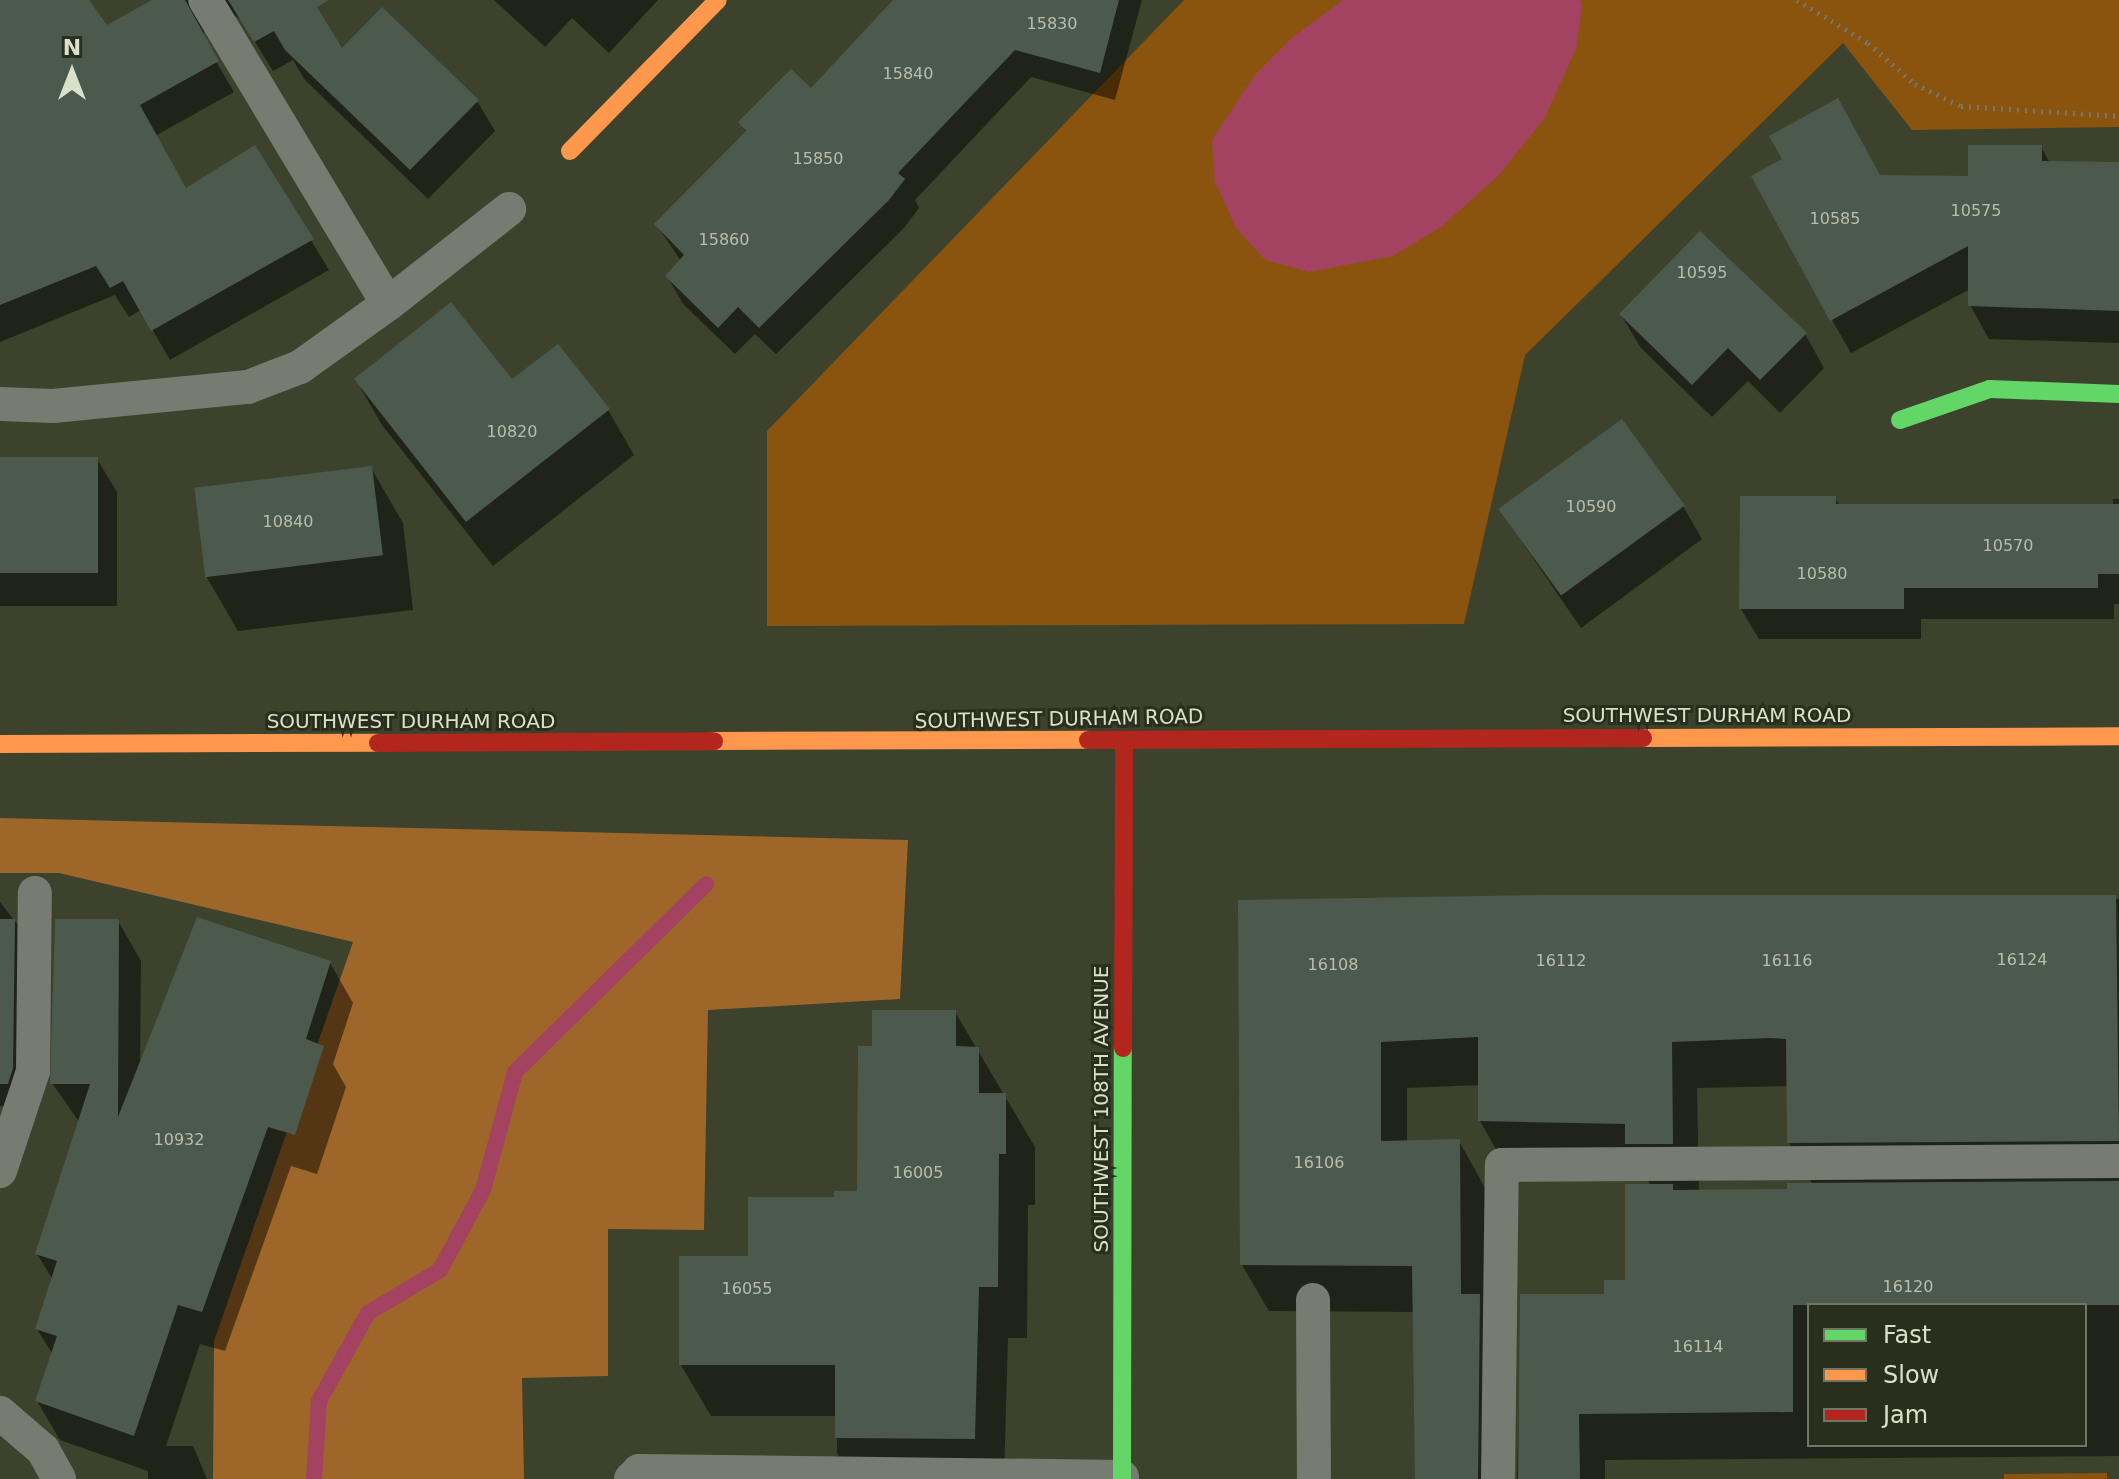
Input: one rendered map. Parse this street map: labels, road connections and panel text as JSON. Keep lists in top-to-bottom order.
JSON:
{
  "streets": {
    "main road": ["SOUTHWEST DURHAM ROAD", "SOUTHWEST 108TH AVENUE"]
  },
  "crossings": [
    ["SOUTHWEST DURHAM ROAD", "SOUTHWEST 108TH AVENUE"]
  ],
  "house_numbers": [
    "15830",
    "15840",
    "15850",
    "10575",
    "10585",
    "15860",
    "10595",
    "10820",
    "10590",
    "10840",
    "10570",
    "10580",
    "16124",
    "16112",
    "16116",
    "16108",
    "10932",
    "16106",
    "16005",
    "16120",
    "16055",
    "16114"
  ],
  "legend": ["Fast", "Slow", "Jam"],
  "north": "top"
}
